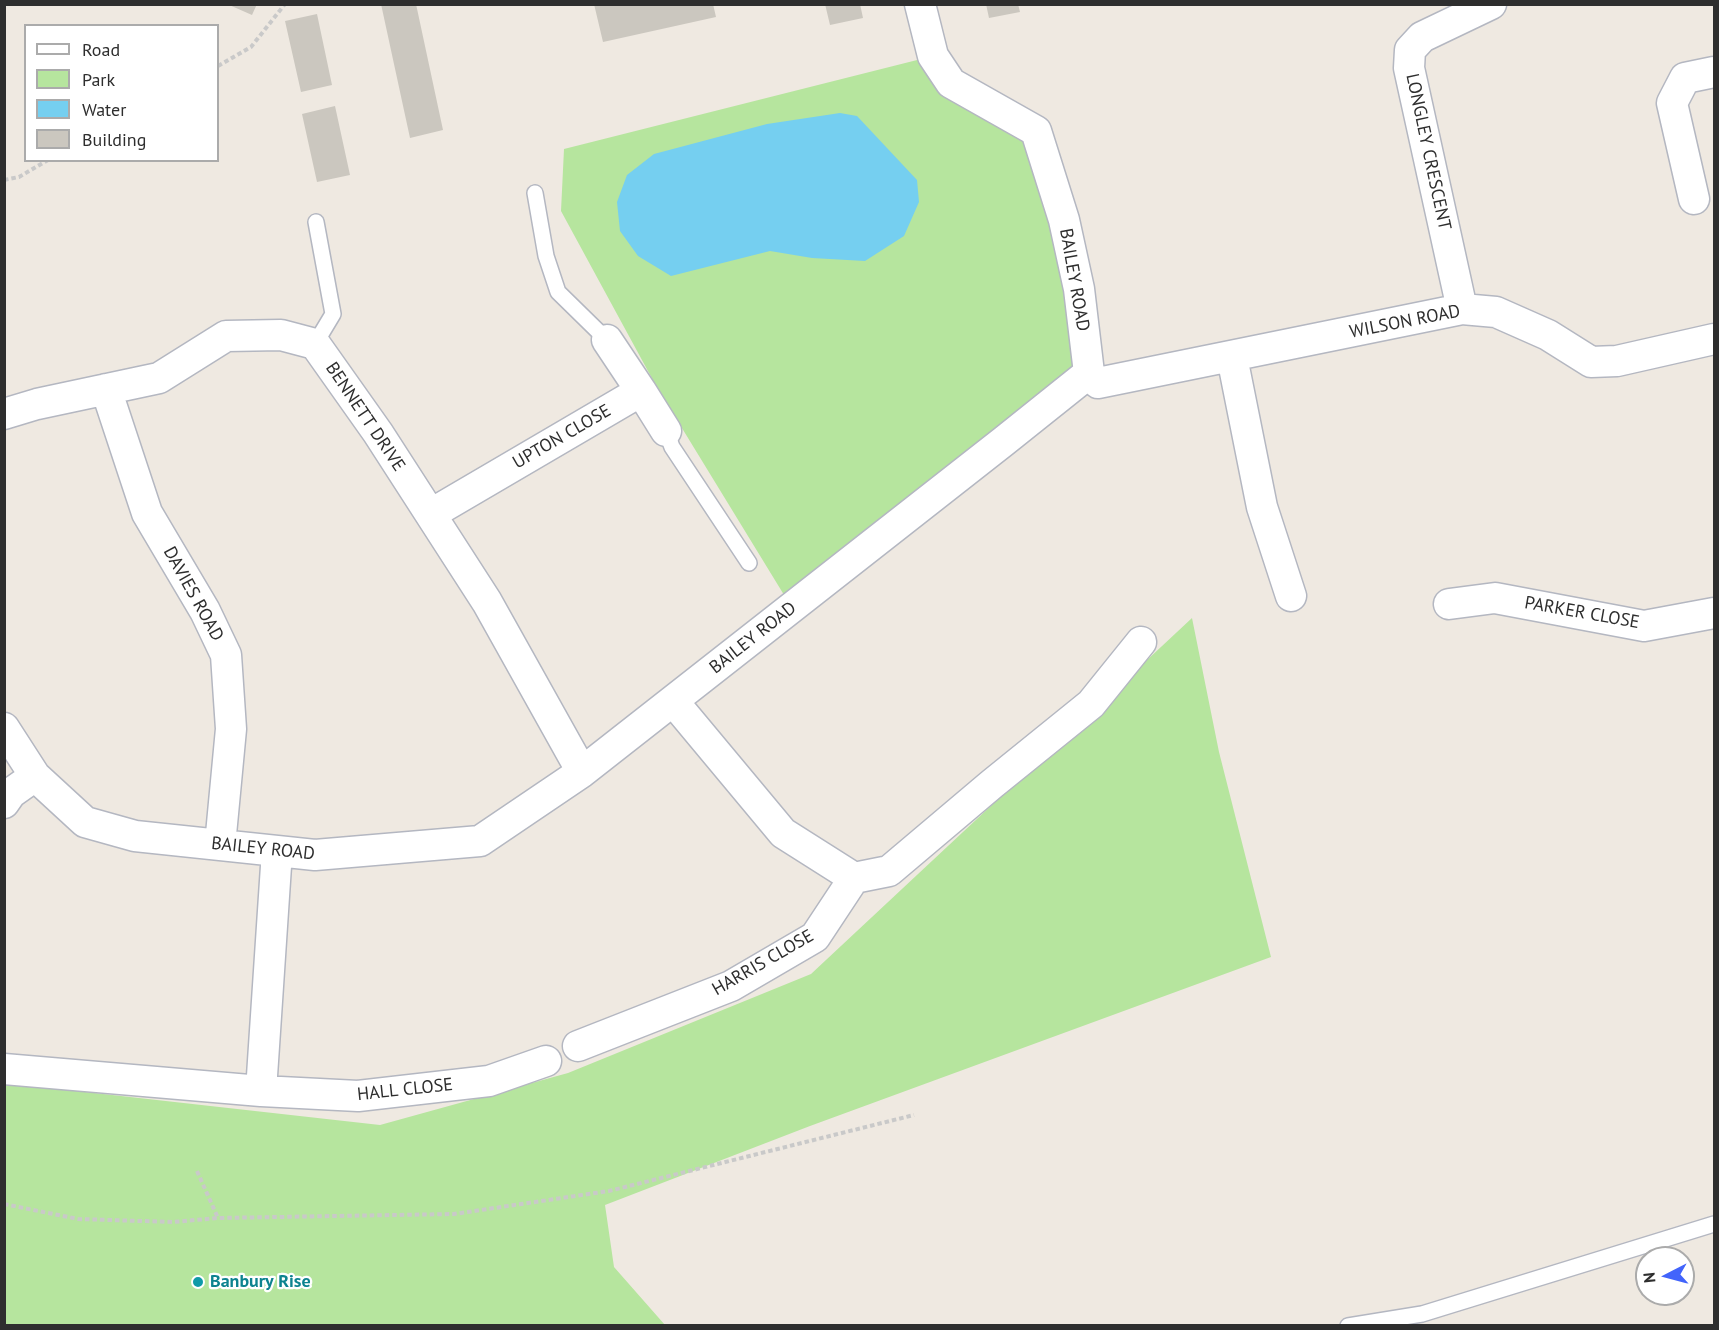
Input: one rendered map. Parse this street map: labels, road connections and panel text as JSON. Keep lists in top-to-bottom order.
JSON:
{
  "streets": {
    "street": [
      "LONGLEY CRESCENT",
      "BAILEY ROAD",
      "WILSON ROAD",
      "BENNETT DRIVE",
      "UPTON CLOSE",
      "DAVIES ROAD",
      "PARKER CLOSE",
      "HARRIS CLOSE",
      "HALL CLOSE"
    ]
  },
  "crossings": [
    ["LONGLEY CRESCENT", "WILSON ROAD"],
    ["BAILEY ROAD", "WILSON ROAD"],
    ["BAILEY ROAD", "BENNETT DRIVE"],
    ["BAILEY ROAD", "DAVIES ROAD"],
    ["BENNETT DRIVE", "UPTON CLOSE"],
    ["BENNETT DRIVE", "DAVIES ROAD"]
  ],
  "places": ["Banbury Rise"],
  "legend": [
    "Road",
    "Park",
    "Water",
    "Building"
  ],
  "north": "left"
}
